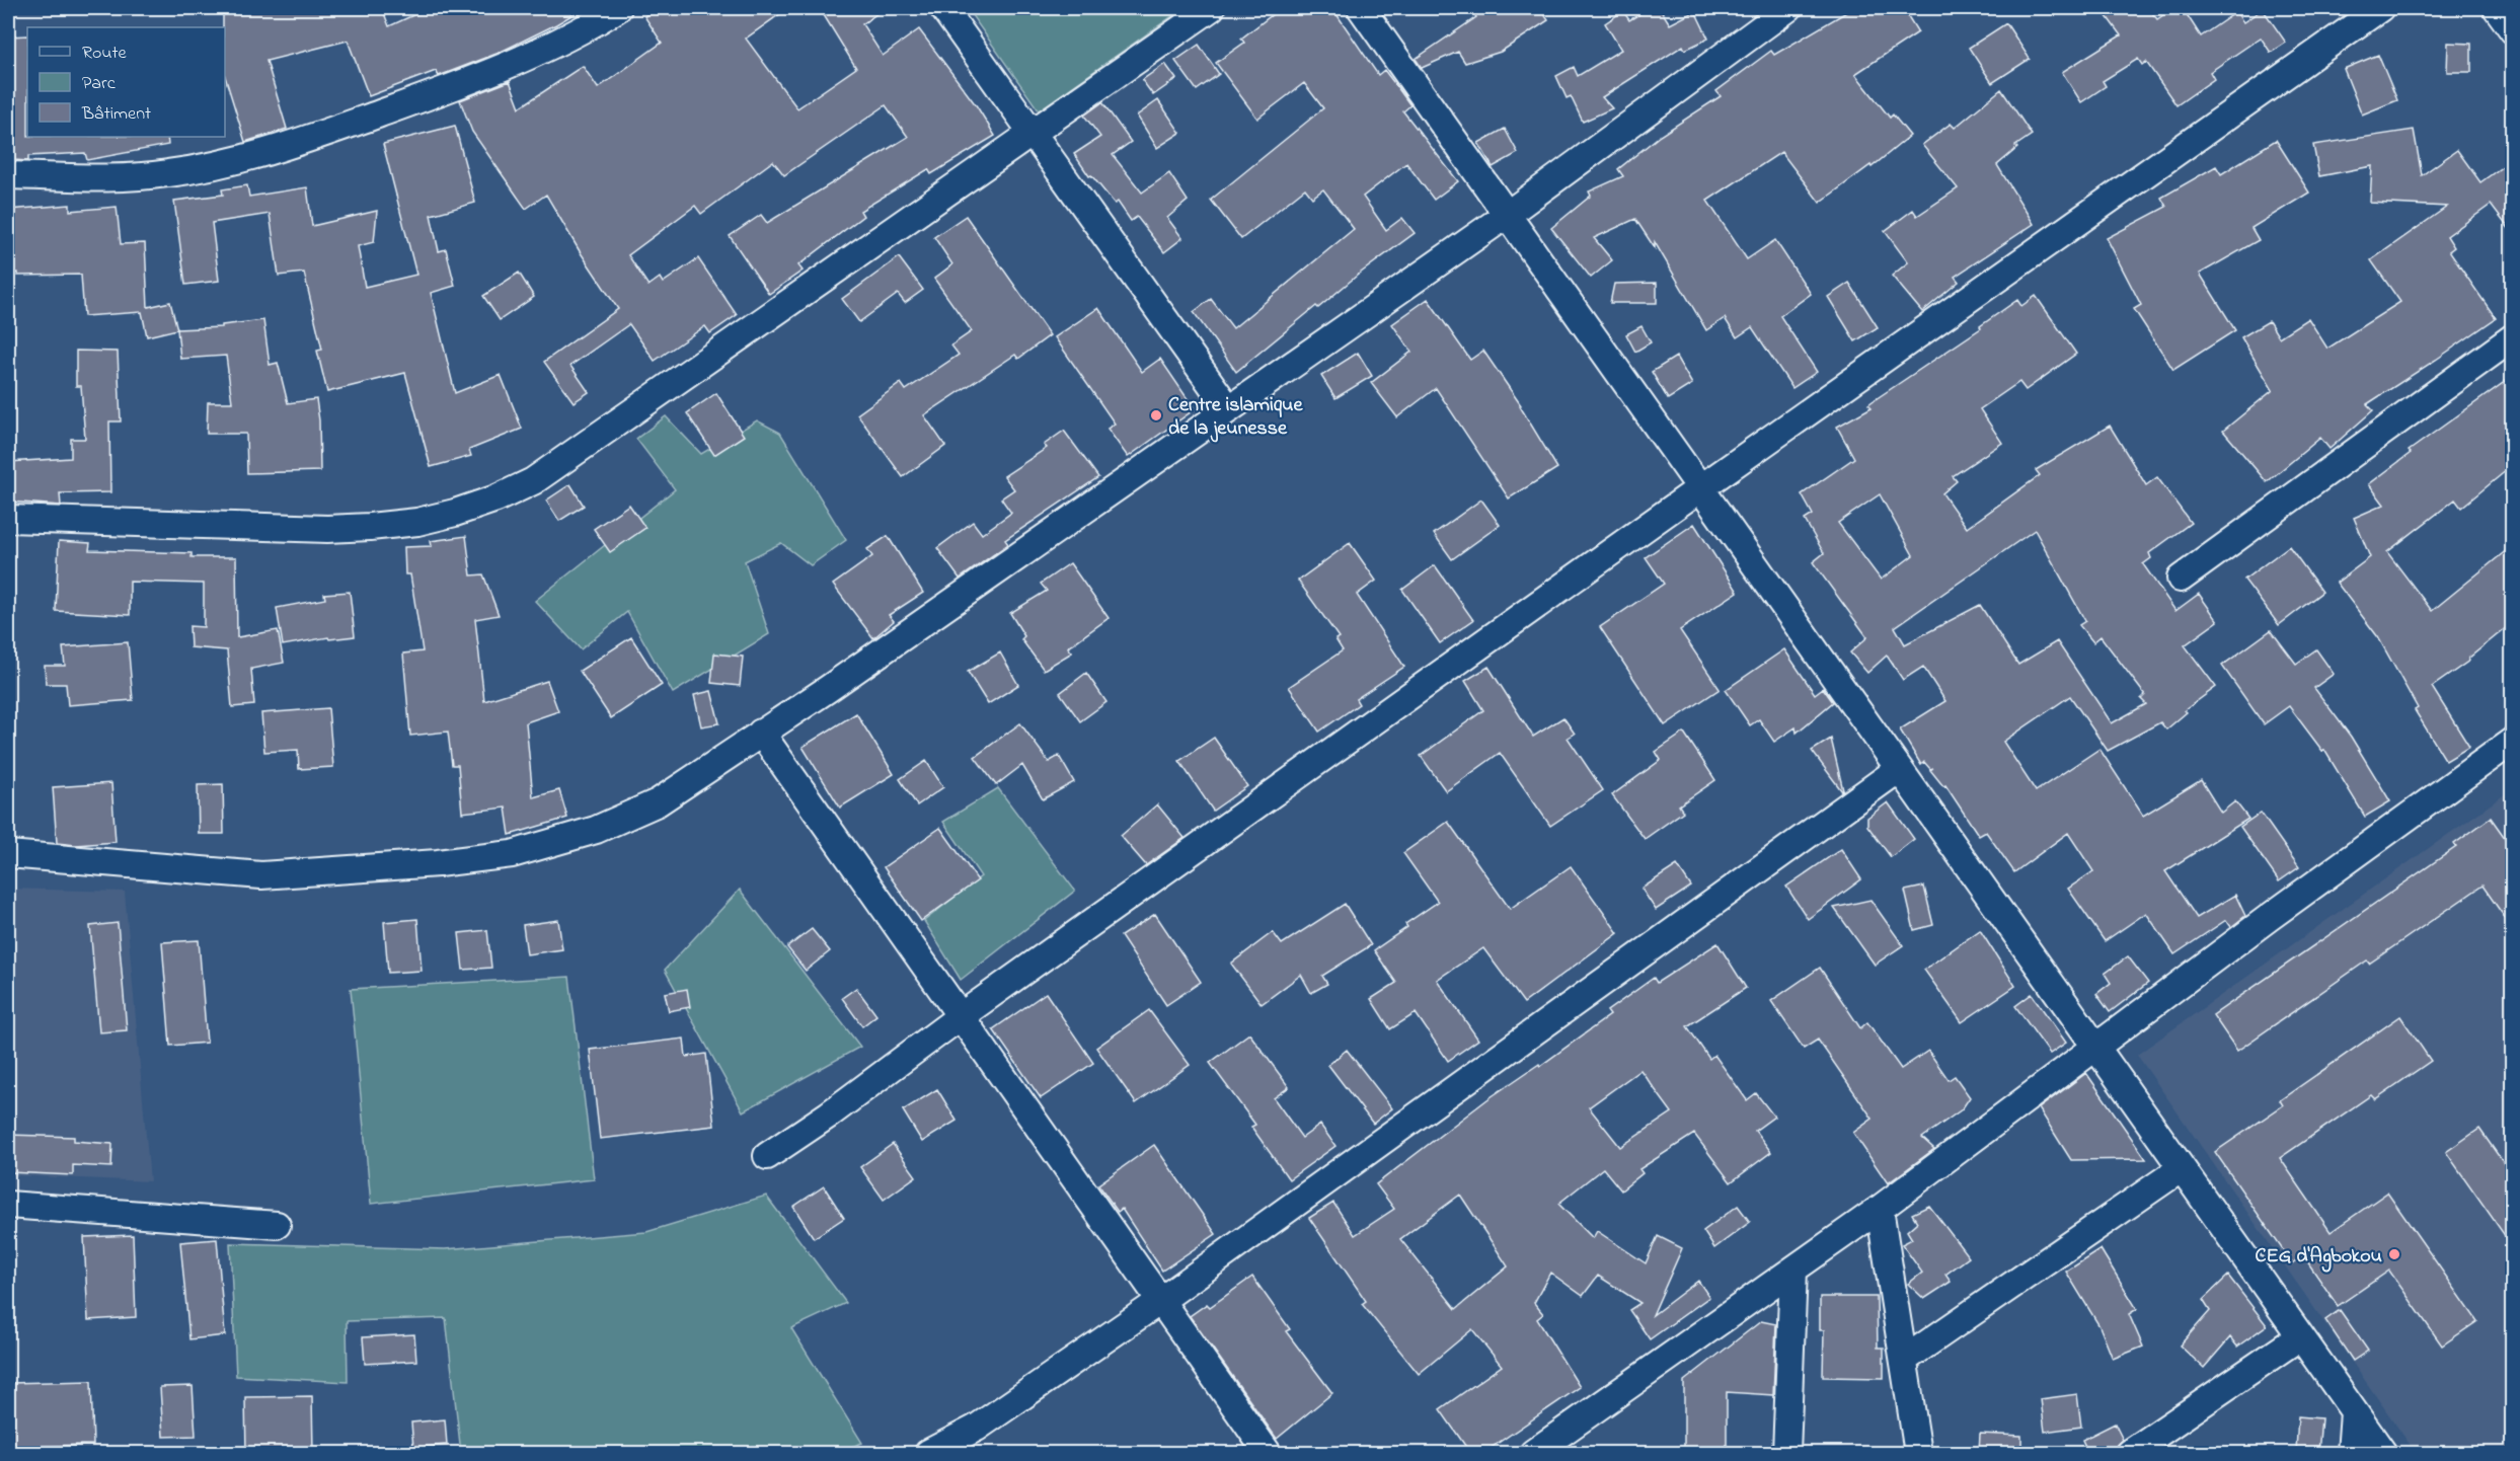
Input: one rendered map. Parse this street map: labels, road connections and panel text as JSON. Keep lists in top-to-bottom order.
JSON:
{
  "places": ["Centre islamique de la jeunesse", "CEG d'Agbokou"],
  "legend": ["Route", "Parc", "Bâtiment"]
}
